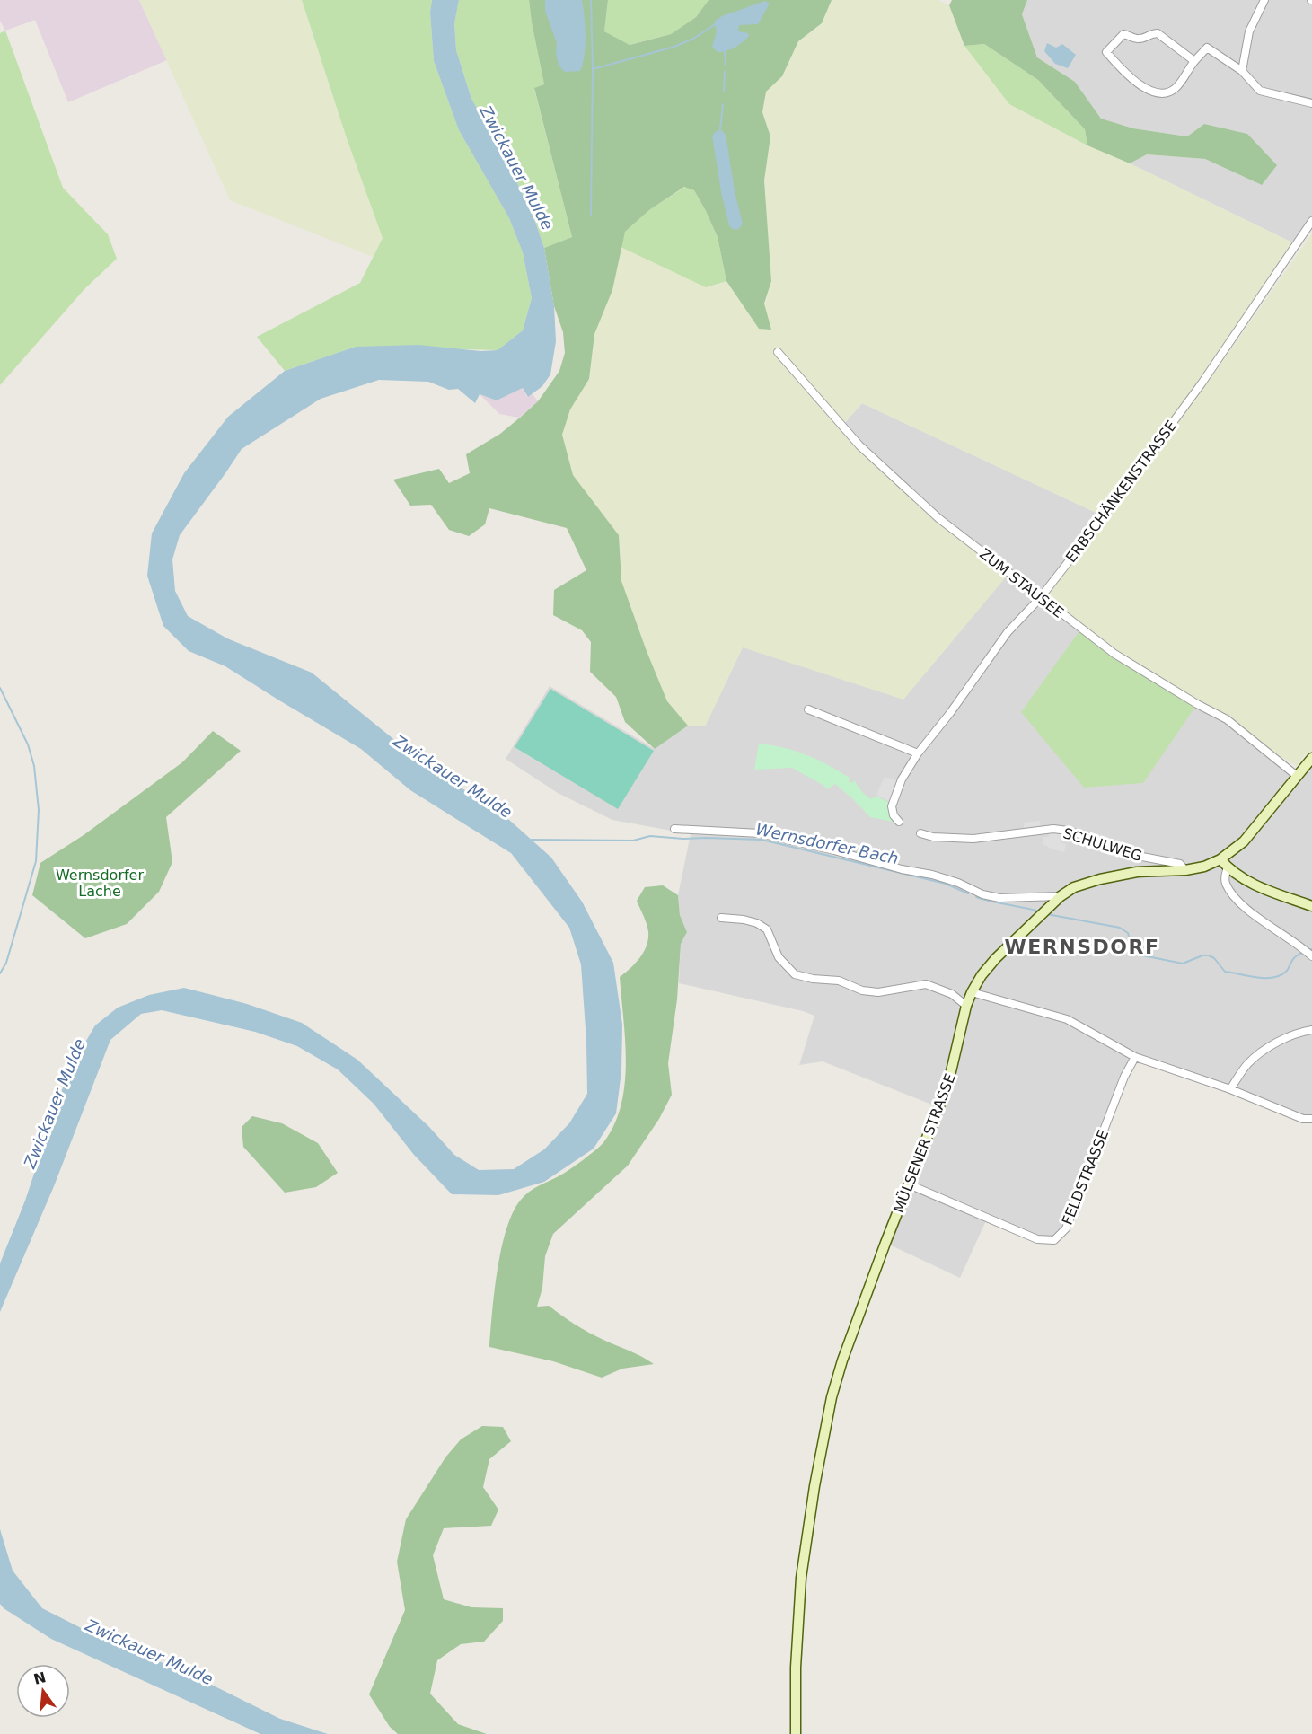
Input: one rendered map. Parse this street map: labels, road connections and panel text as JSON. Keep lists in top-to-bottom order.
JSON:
{
  "streets": {
    "street": [
      "ERBSCHÄNKENSTRASSE",
      "ZUM STAUSEE",
      "SCHULWEG",
      "MÜLSENER STRASSE",
      "FELDSTRASSE"
    ]
  },
  "crossings": [
    ["ERBSCHÄNKENSTRASSE", "ZUM STAUSEE"],
    ["ZUM STAUSEE", "MÜLSENER STRASSE"],
    ["SCHULWEG", "MÜLSENER STRASSE"],
    ["MÜLSENER STRASSE", "FELDSTRASSE"]
  ],
  "districts": ["WERNSDORF"],
  "water": ["Zwickauer Mulde", "Wernsdorfer Bach"],
  "parks": ["Wernsdorfer Lache"],
  "north": "top"
}
